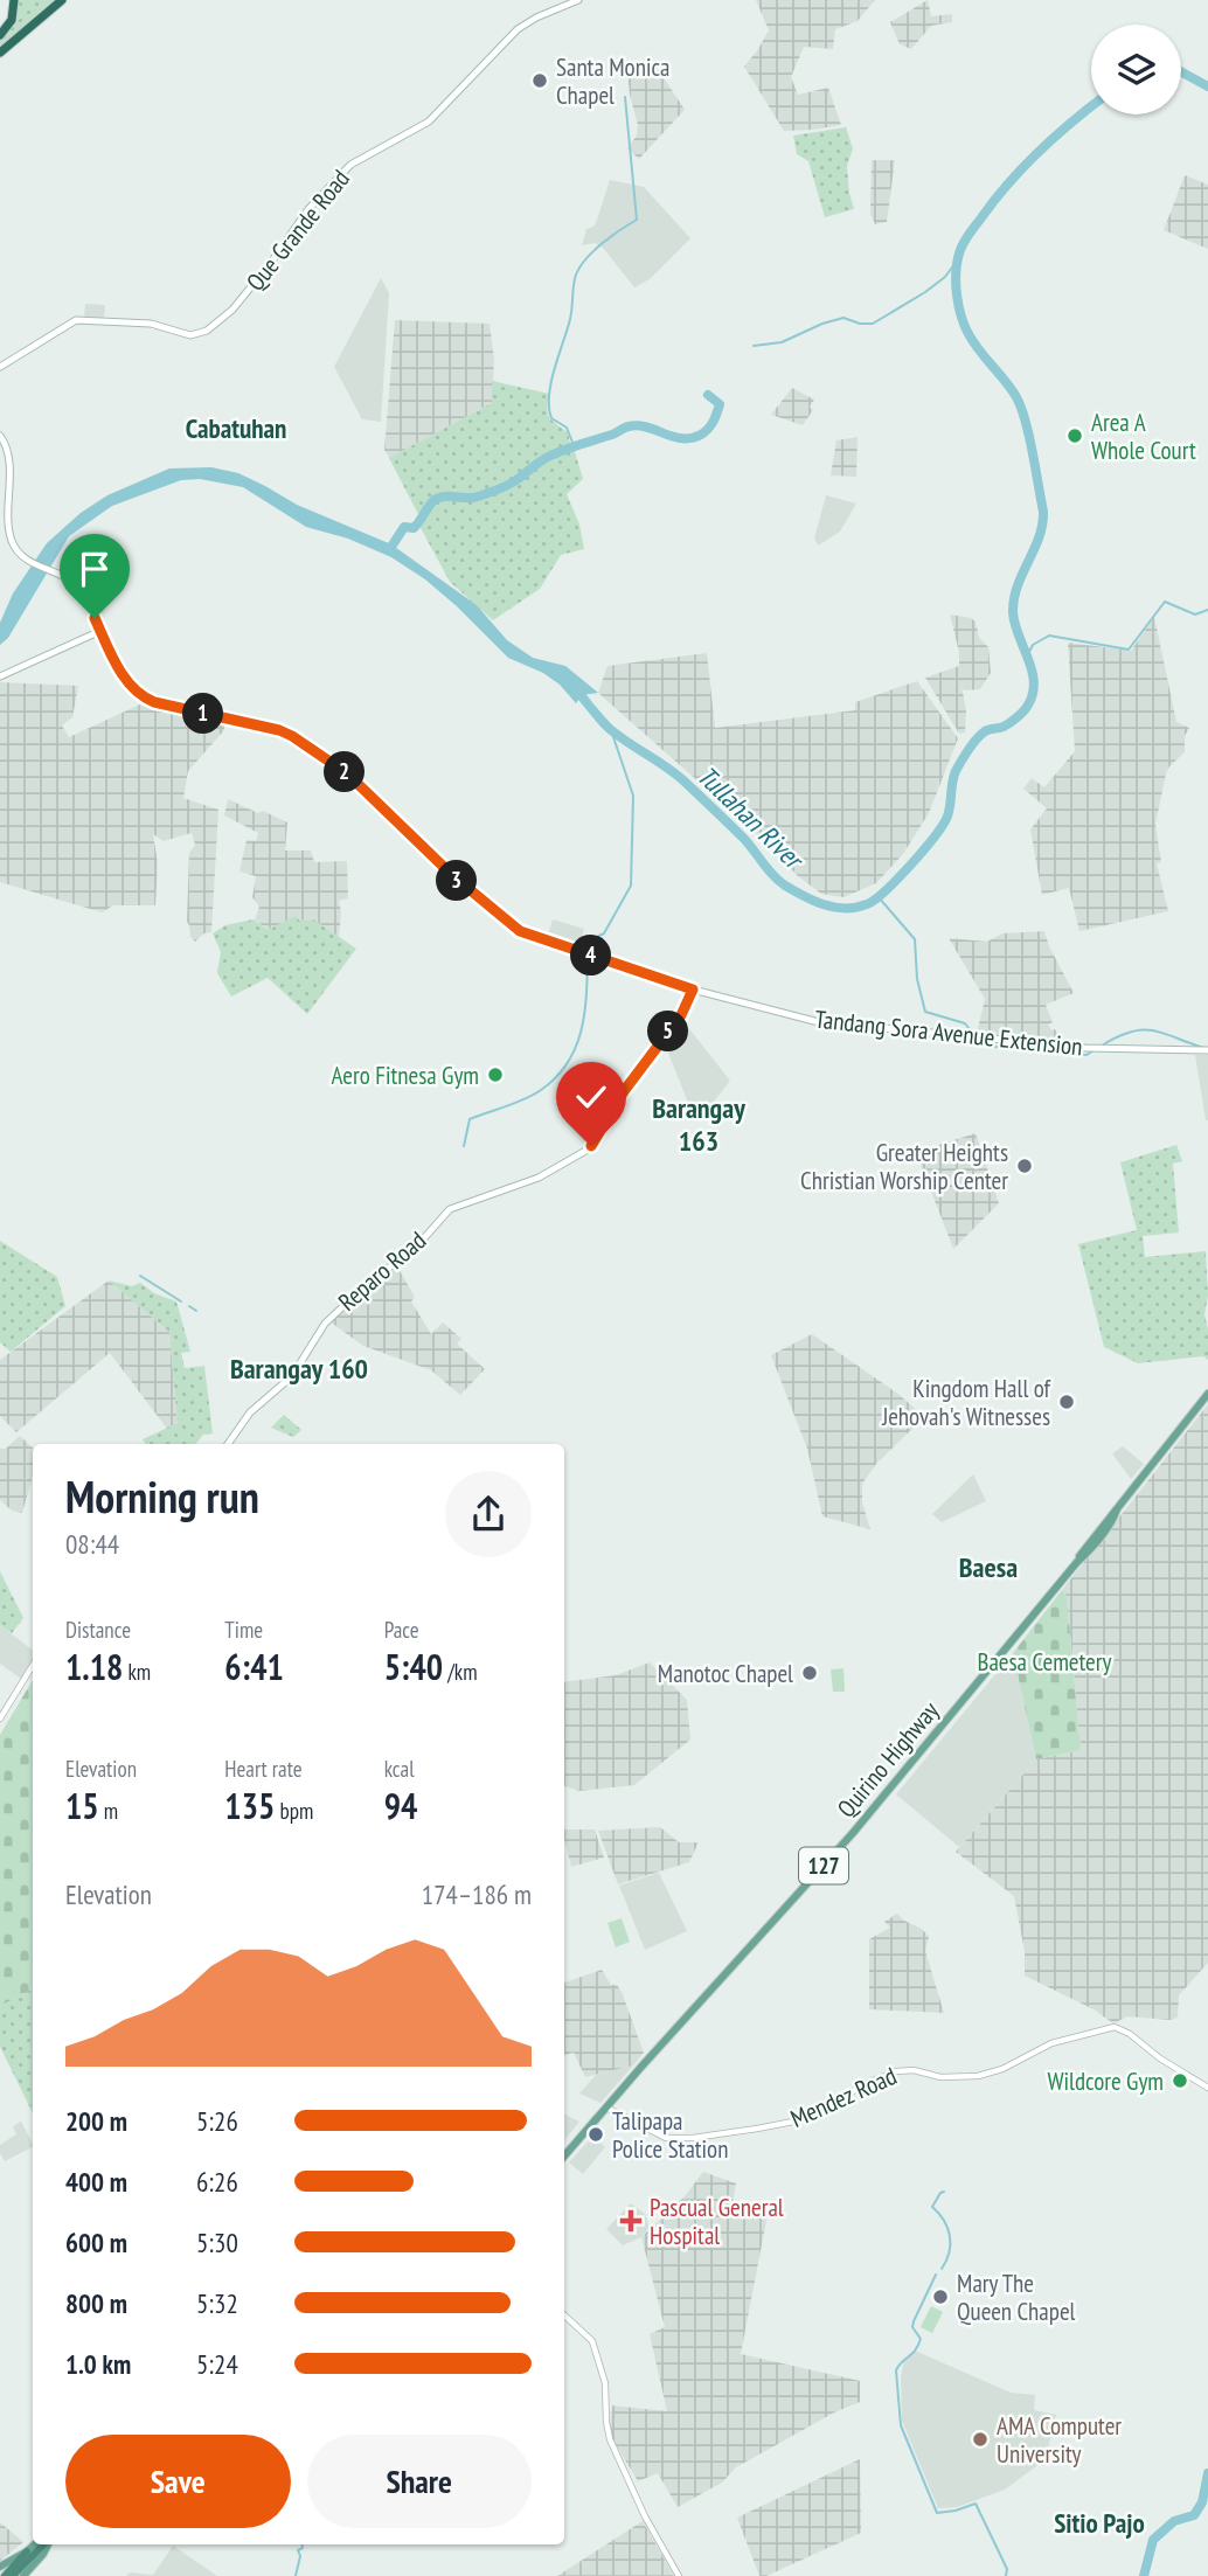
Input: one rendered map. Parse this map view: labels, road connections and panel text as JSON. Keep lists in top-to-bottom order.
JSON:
{
  "streets": {
    "main road": [
      "Que Grande Road",
      "Tandang Sora Avenue Extension",
      "Reparo Road",
      "Quirino Highway",
      "127"
    ],
    "street": ["Mendez Road"]
  },
  "crossings": [
    ["Tandang Sora Avenue Extension", "Reparo Road"],
    ["Quirino Highway", "Mendez Road"]
  ],
  "districts": [
    "Cabatuhan",
    "Barangay 163",
    "Barangay 160",
    "Baesa",
    "Sitio Pajo"
  ],
  "water": ["Tullahan River"],
  "parks": ["Baesa Cemetery"],
  "places": {
    "other": [
      "Santa Monica Chapel",
      "Area A Whole Court",
      "Aero Fitnesa Gym",
      "Greater Heights Christian Worship Center",
      "Kingdom Hall of Jehovah's Witnesses",
      "Manotoc Chapel",
      "Wildcore Gym",
      "Talipapa Police Station",
      "Mary The Queen Chapel",
      "AMA Computer University"
    ],
    "health": ["Pascual General Hospital"]
  },
  "page": {
    "pins": [
      "1",
      "2",
      "3",
      "4",
      "5"
    ],
    "heading": ["Morning run", "08:44"],
    "stats": [
      ["Distance", "1.18 km"],
      ["Time", "6:41"],
      ["Pace", "5:40 /km"],
      ["Elevation", "15 m"],
      ["Heart rate", "135 bpm"],
      ["kcal", "94"]
    ],
    "chart": ["Elevation", "174–186 m"],
    "list": [
      {
        "name": "200 m",
        "note": "5:26"
      },
      {
        "name": "400 m",
        "note": "6:26"
      },
      {
        "name": "600 m",
        "note": "5:30"
      },
      {
        "name": "800 m",
        "note": "5:32"
      },
      {
        "name": "1.0 km",
        "note": "5:24"
      }
    ],
    "buttons": ["Save", "Share"]
  }
}
